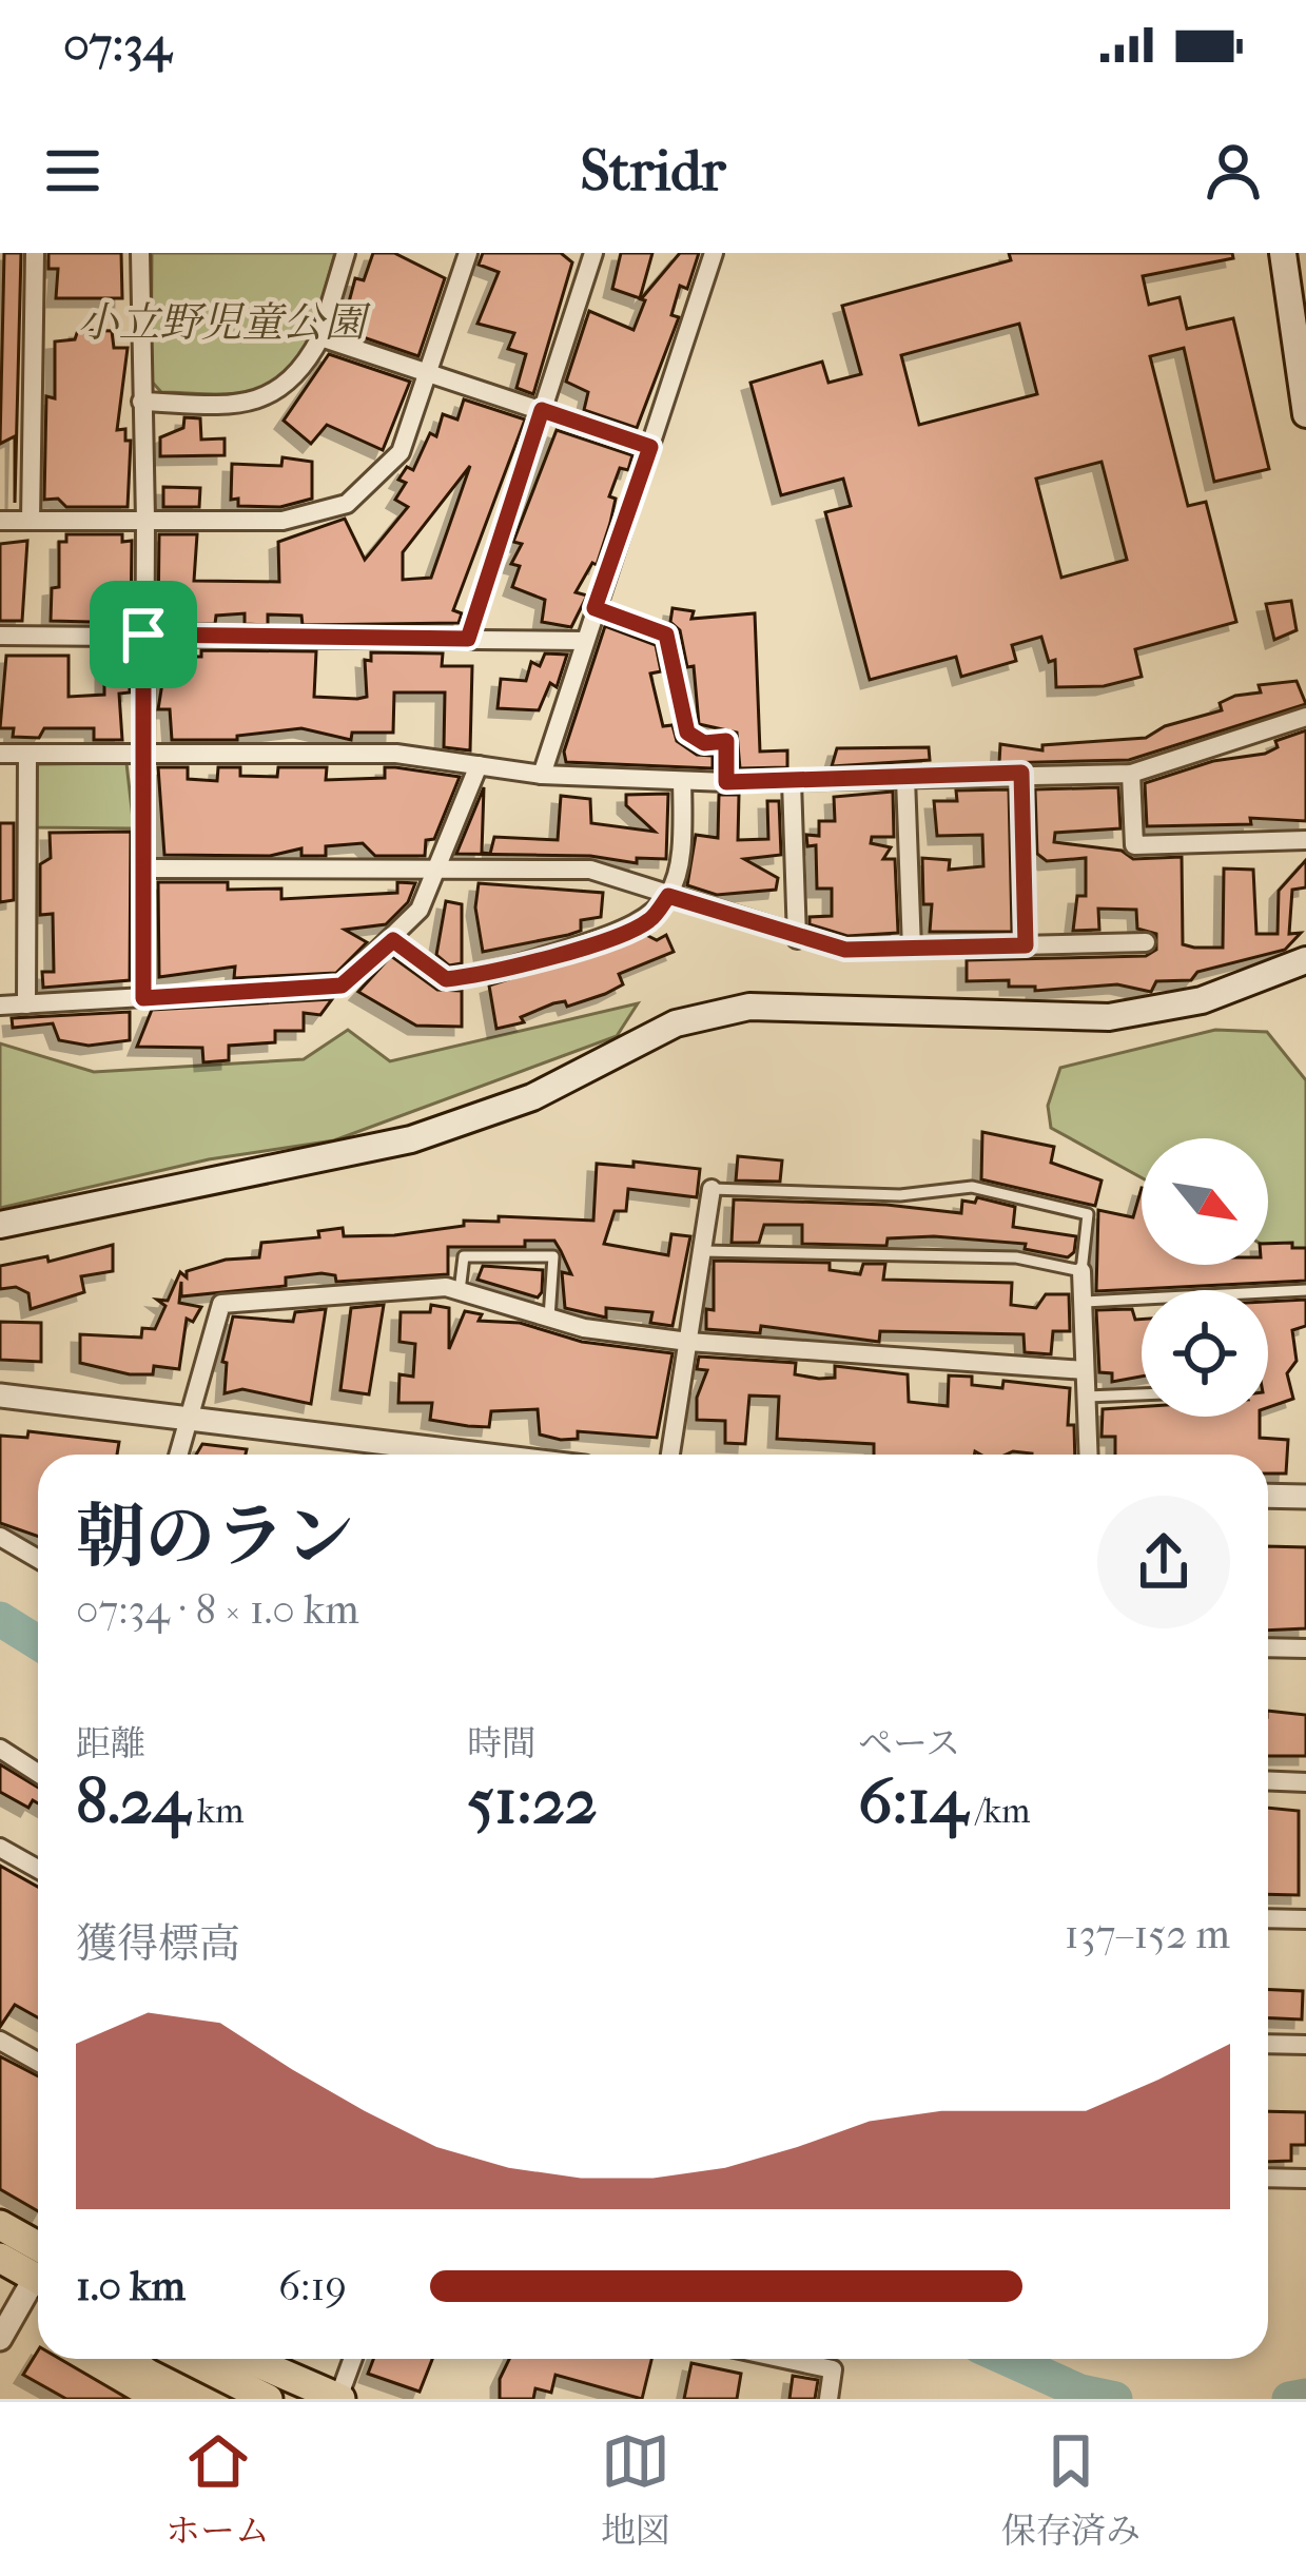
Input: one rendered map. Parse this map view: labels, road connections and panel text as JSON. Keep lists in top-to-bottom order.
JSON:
{
  "parks": ["小立野児童公園"],
  "north": "bottom right",
  "page": {
    "status": "07:34",
    "header": "Stridr",
    "heading": ["朝のラン", "07:34 · 8 × 1.0 km"],
    "stats": [
      ["距離", "8.24 km"],
      ["時間", "51:22"],
      ["ペース", "6:14 /km"]
    ],
    "chart": ["獲得標高", "137–152 m"],
    "list": [
      {
        "name": "1.0 km",
        "note": "6:19"
      }
    ],
    "tabs": ["ホーム", "地図", "保存済み"]
  }
}
